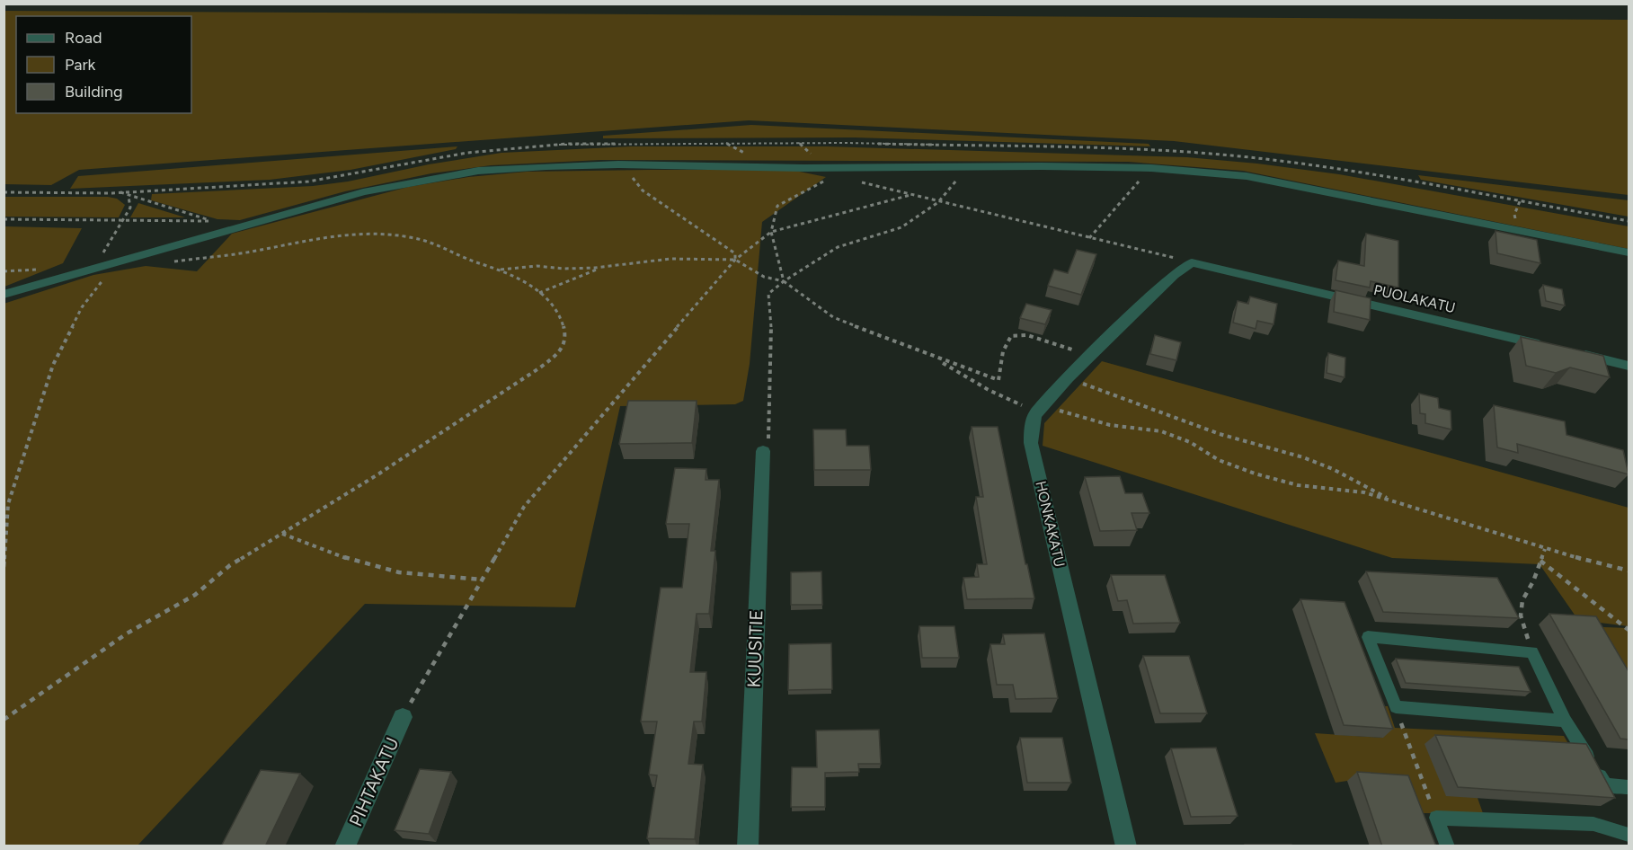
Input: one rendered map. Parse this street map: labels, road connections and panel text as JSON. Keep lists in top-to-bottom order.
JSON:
{
  "streets": {
    "street": [
      "PUOLAKATU",
      "HONKAKATU",
      "KUUSITIE",
      "PIHTAKATU"
    ]
  },
  "crossings": [
    ["PUOLAKATU", "HONKAKATU"]
  ],
  "legend": ["Road", "Park", "Building"]
}
